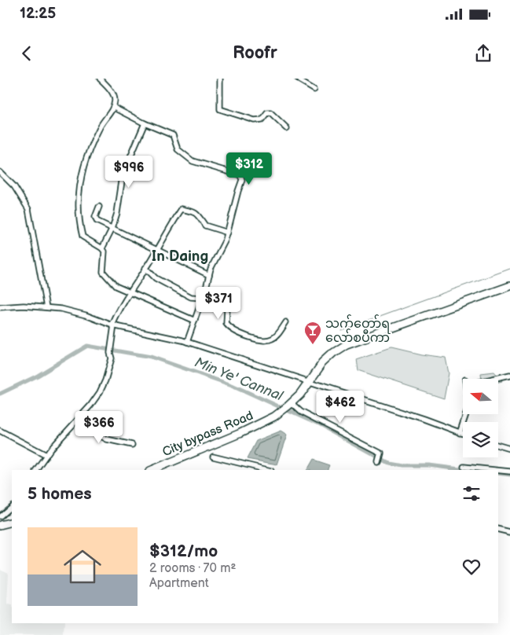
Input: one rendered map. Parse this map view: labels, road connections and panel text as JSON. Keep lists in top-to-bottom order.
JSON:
{
  "streets": {
    "main road": ["City bypass Road"]
  },
  "districts": ["In Daing"],
  "water": ["Min Ye' Cannal"],
  "places": {
    "bar": ["သက်တော်ရ လော်စပီကာ"]
  },
  "north": "left",
  "page": {
    "status": "12:25",
    "header": "Roofr",
    "price": [
      "$312",
      "$996",
      "$371",
      "$462",
      "$366"
    ],
    "heading": "5 homes",
    "list": [
      {
        "name": "$312/mo",
        "note": "2 rooms · 70 m² · Apartment"
      }
    ]
  }
}
